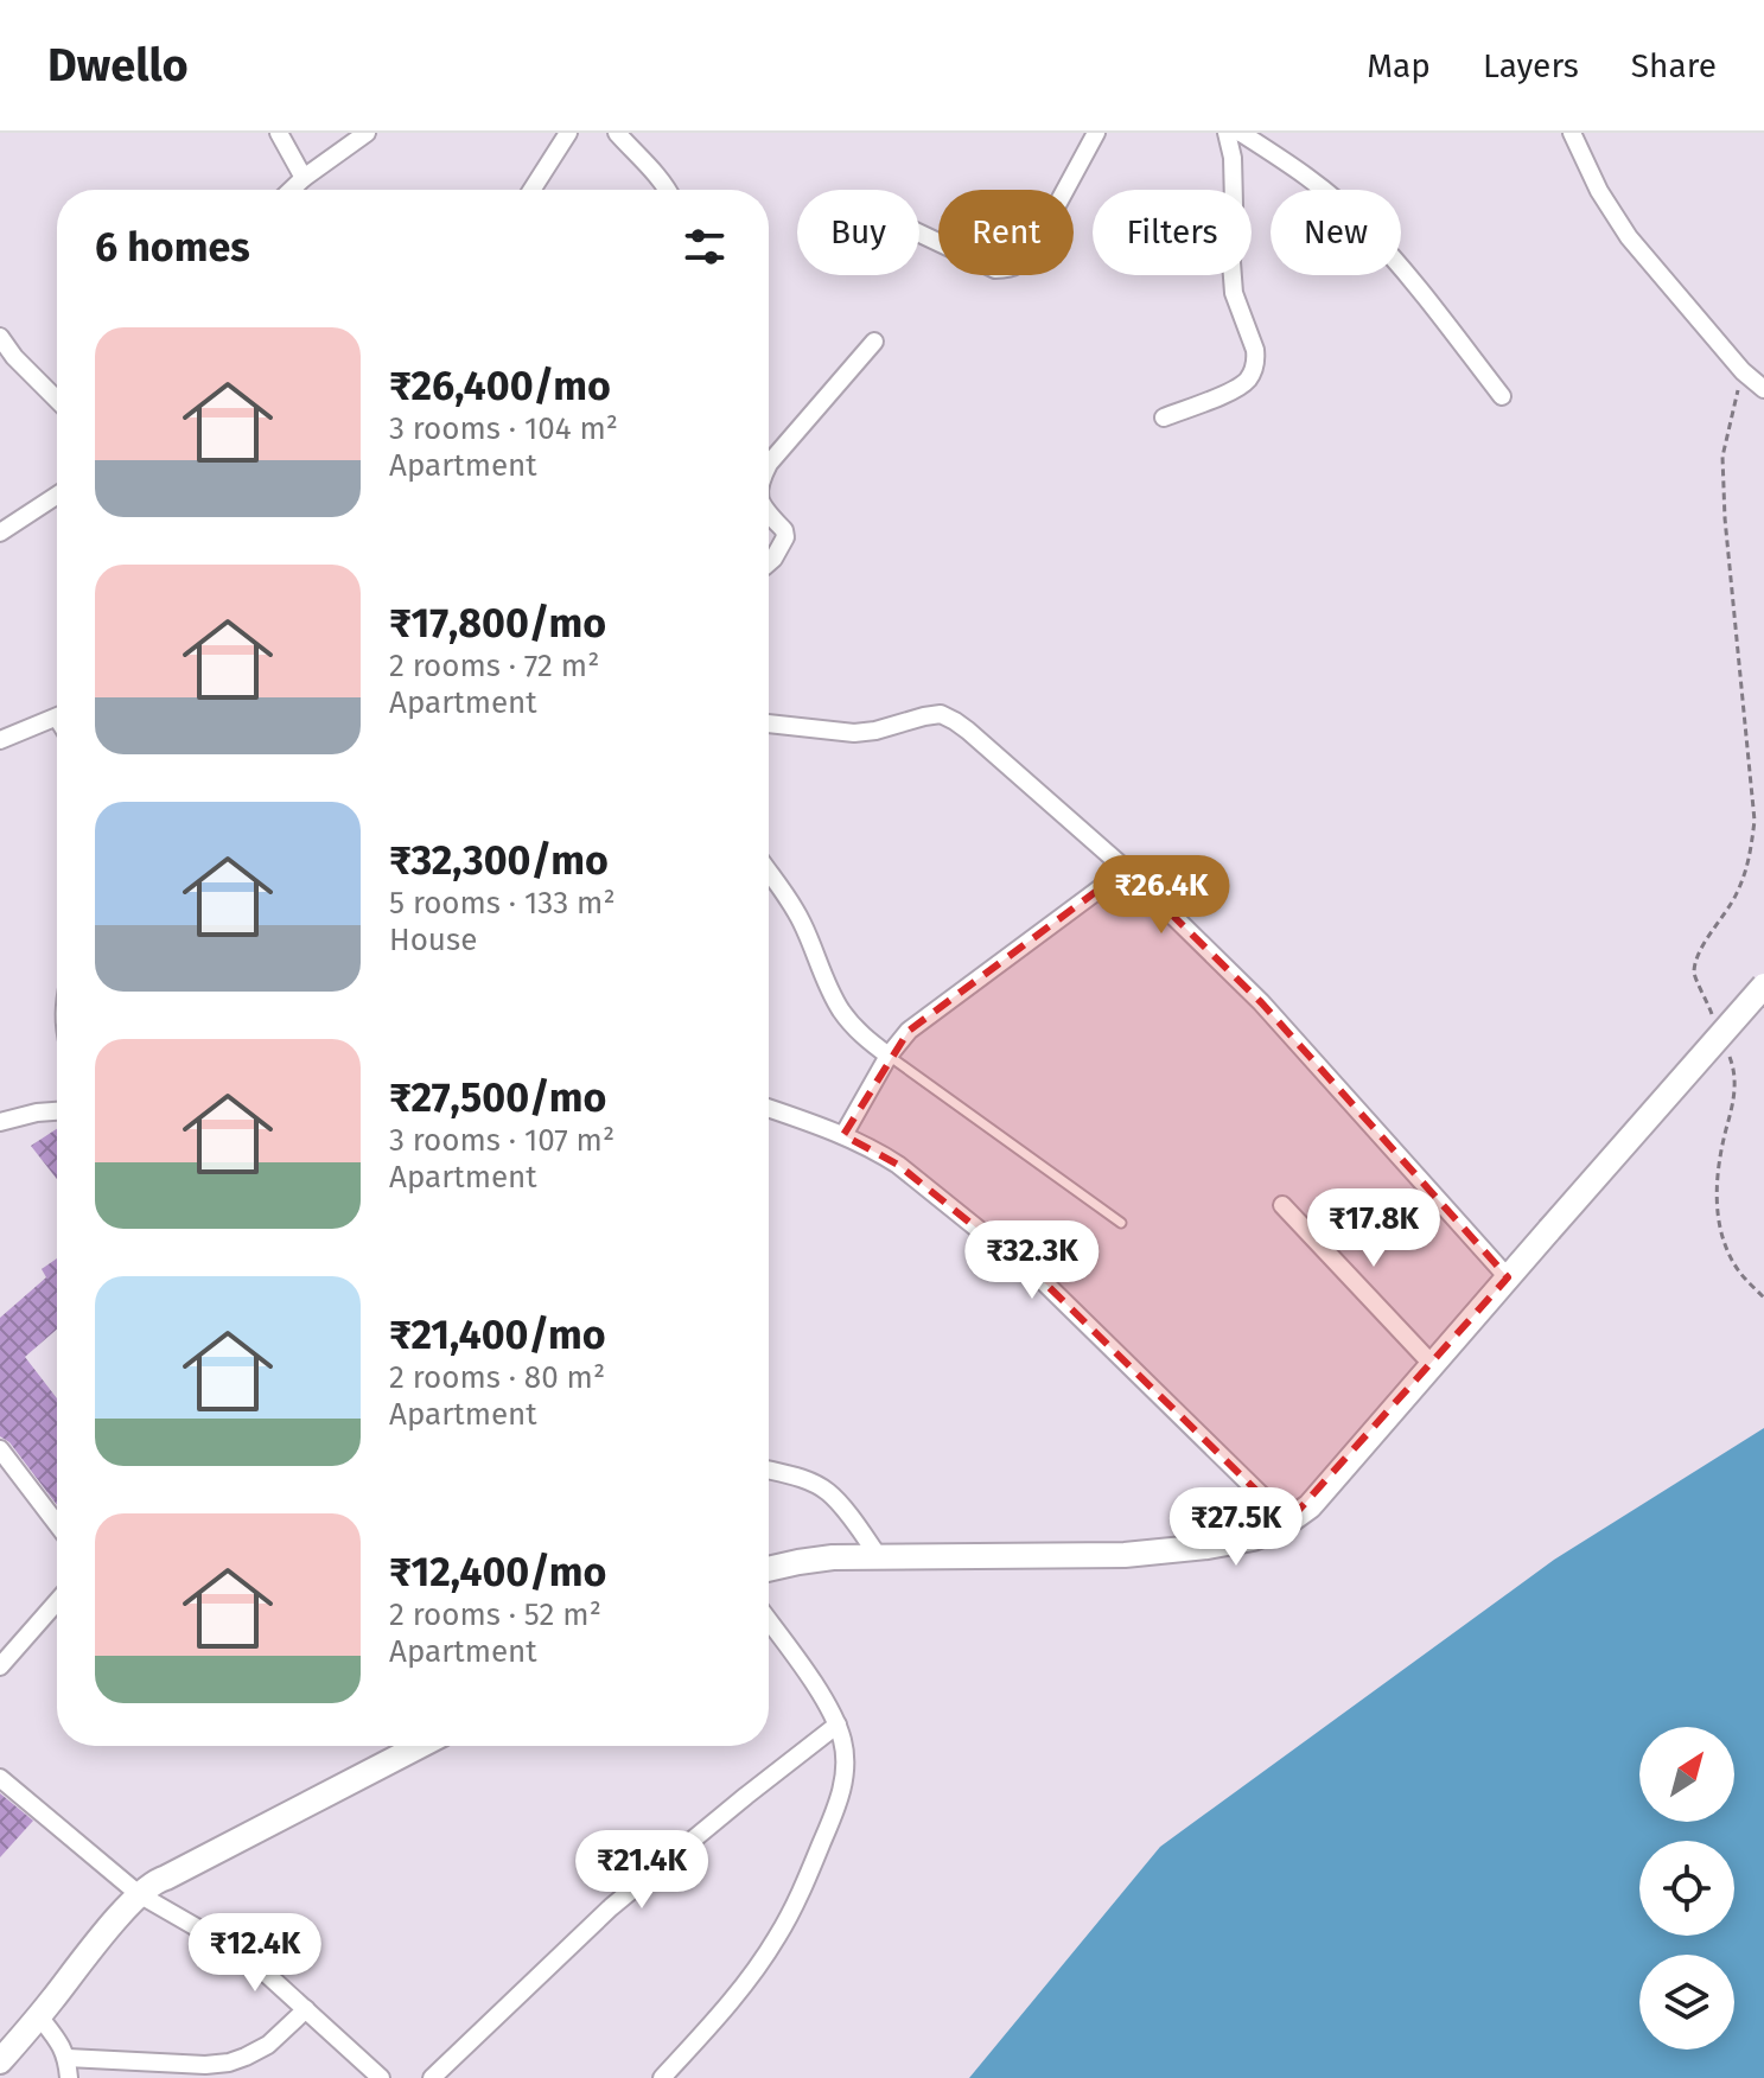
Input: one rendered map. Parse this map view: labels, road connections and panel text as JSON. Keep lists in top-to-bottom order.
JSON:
{
  "north": "top right",
  "page": {
    "header": "Dwello",
    "nav": ["Map", "Layers", "Share"],
    "chip": [
      "Buy",
      "Rent",
      "Filters",
      "New"
    ],
    "heading": "6 homes",
    "list": [
      {
        "name": "₹26,400/mo",
        "note": "3 rooms · 104 m² · Apartment"
      },
      {
        "name": "₹17,800/mo",
        "note": "2 rooms · 72 m² · Apartment"
      },
      {
        "name": "₹32,300/mo",
        "note": "5 rooms · 133 m² · House"
      },
      {
        "name": "₹27,500/mo",
        "note": "3 rooms · 107 m² · Apartment"
      },
      {
        "name": "₹21,400/mo",
        "note": "2 rooms · 80 m² · Apartment"
      },
      {
        "name": "₹12,400/mo",
        "note": "2 rooms · 52 m² · Apartment"
      }
    ],
    "price": [
      "₹26.4K",
      "₹17.8K",
      "₹32.3K",
      "₹27.5K",
      "₹21.4K",
      "₹12.4K"
    ]
  }
}
